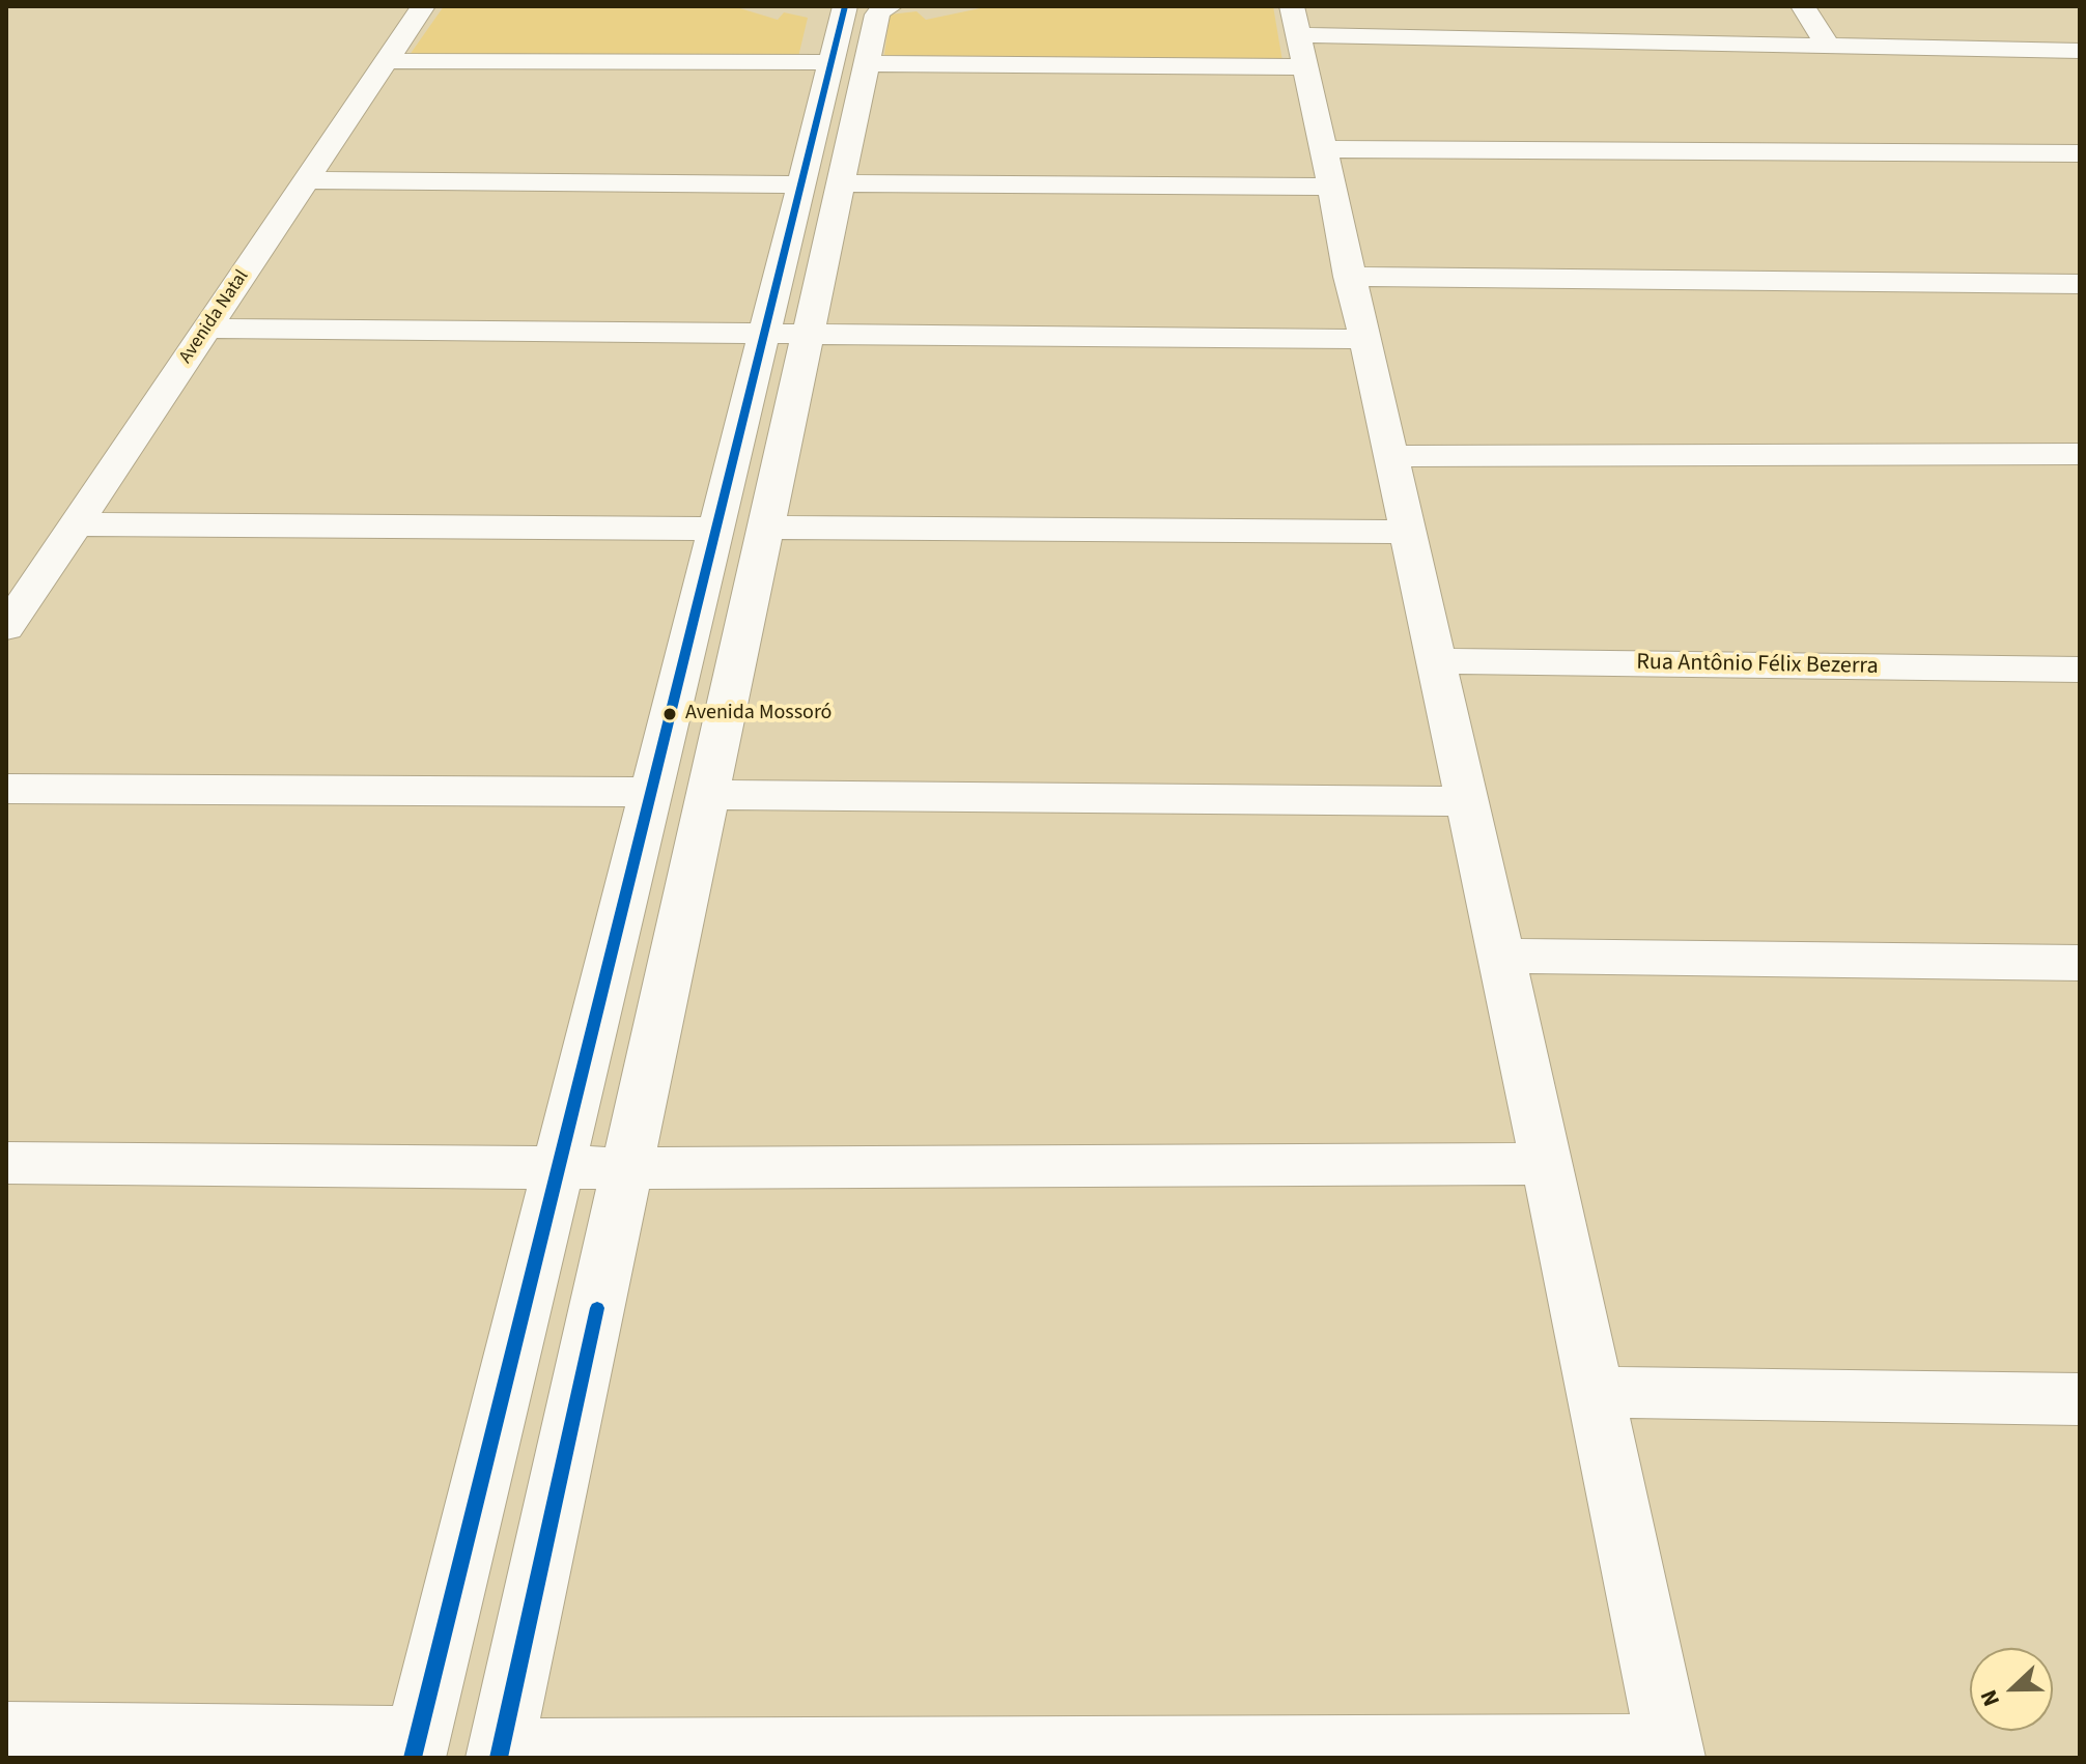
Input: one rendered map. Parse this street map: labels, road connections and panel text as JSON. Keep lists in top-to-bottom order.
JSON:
{
  "streets": {
    "street": ["Avenida Natal", "Rua Antônio Félix Bezerra"]
  },
  "places": ["Avenida Mossoró"],
  "north": "left"
}
